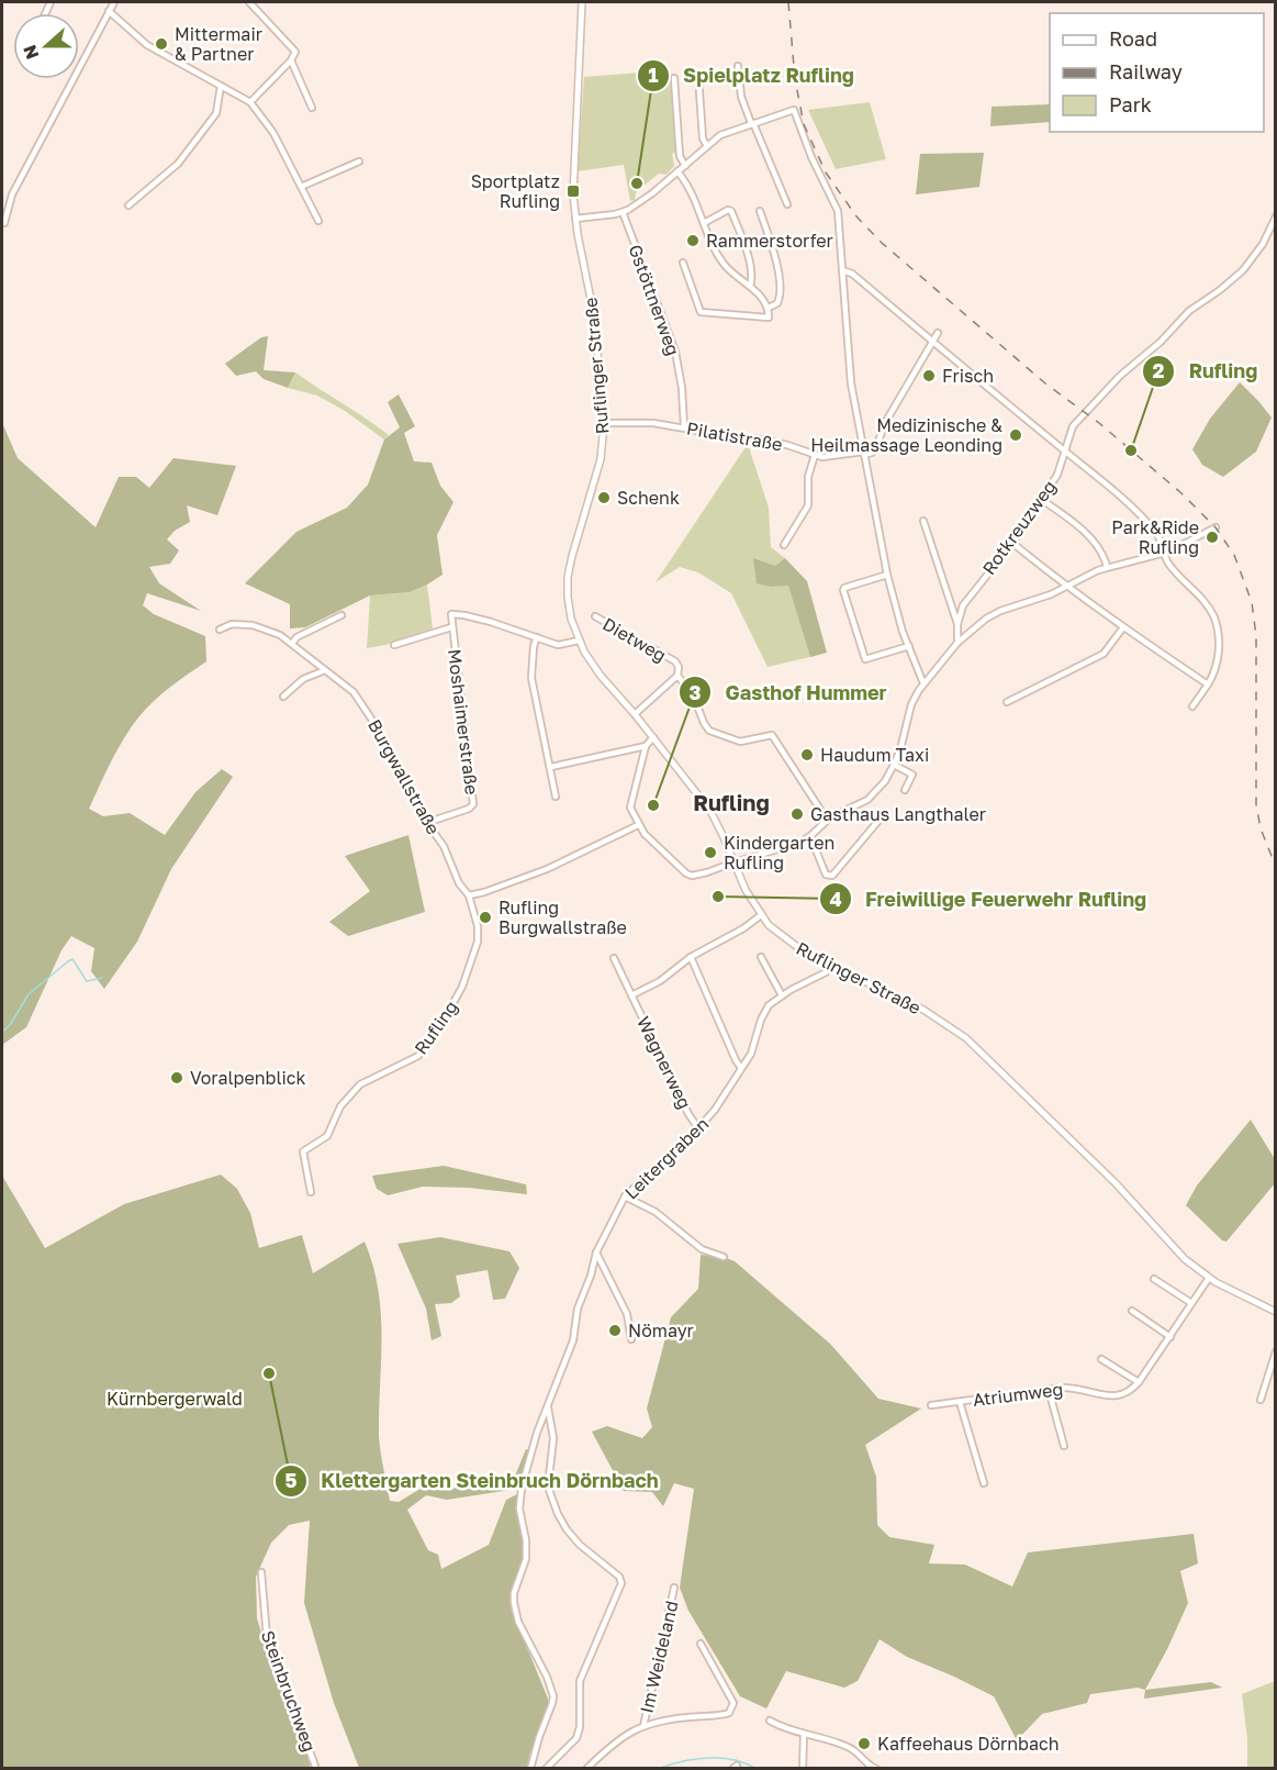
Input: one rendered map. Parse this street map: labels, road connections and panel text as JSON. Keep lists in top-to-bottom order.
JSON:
{
  "streets": {
    "street": [
      "Gstöttnerweg",
      "Ruflinger Straße",
      "Pilatistraße",
      "Rotkreuzweg",
      "Dietweg",
      "Moshaimerstraße",
      "Burgwallstraße",
      "Rufling",
      "Wagnerweg",
      "Leitergraben",
      "Atriumweg",
      "Im Weideland",
      "Steinbruchweg"
    ]
  },
  "crossings": [
    ["Gstöttnerweg", "Pilatistraße"],
    ["Ruflinger Straße", "Pilatistraße"],
    ["Ruflinger Straße", "Moshaimerstraße"],
    ["Ruflinger Straße", "Wagnerweg"],
    ["Ruflinger Straße", "Leitergraben"],
    ["Ruflinger Straße", "Atriumweg"],
    ["Moshaimerstraße", "Burgwallstraße"],
    ["Burgwallstraße", "Rufling"],
    ["Wagnerweg", "Leitergraben"]
  ],
  "districts": ["Rufling"],
  "parks": ["Kürnbergerwald"],
  "places": {
    "other": [
      "Mittermair & Partner",
      "Spielplatz Rufling",
      "Rammerstorfer",
      "Frisch",
      "Medizinische & Heilmassage Leonding",
      "Rufling",
      "Schenk",
      "Park&Ride Rufling",
      "Haudum Taxi",
      "Gasthof Hummer",
      "Gasthaus Langthaler",
      "Kindergarten Rufling",
      "Freiwillige Feuerwehr Rufling",
      "Rufling Burgwallstraße",
      "Voralpenblick",
      "Nömayr",
      "Klettergarten Steinbruch Dörnbach",
      "Kaffeehaus Dörnbach"
    ],
    "transit": ["Sportplatz Rufling"]
  },
  "legend": ["Road", "Railway", "Park"],
  "north": "left"
}
